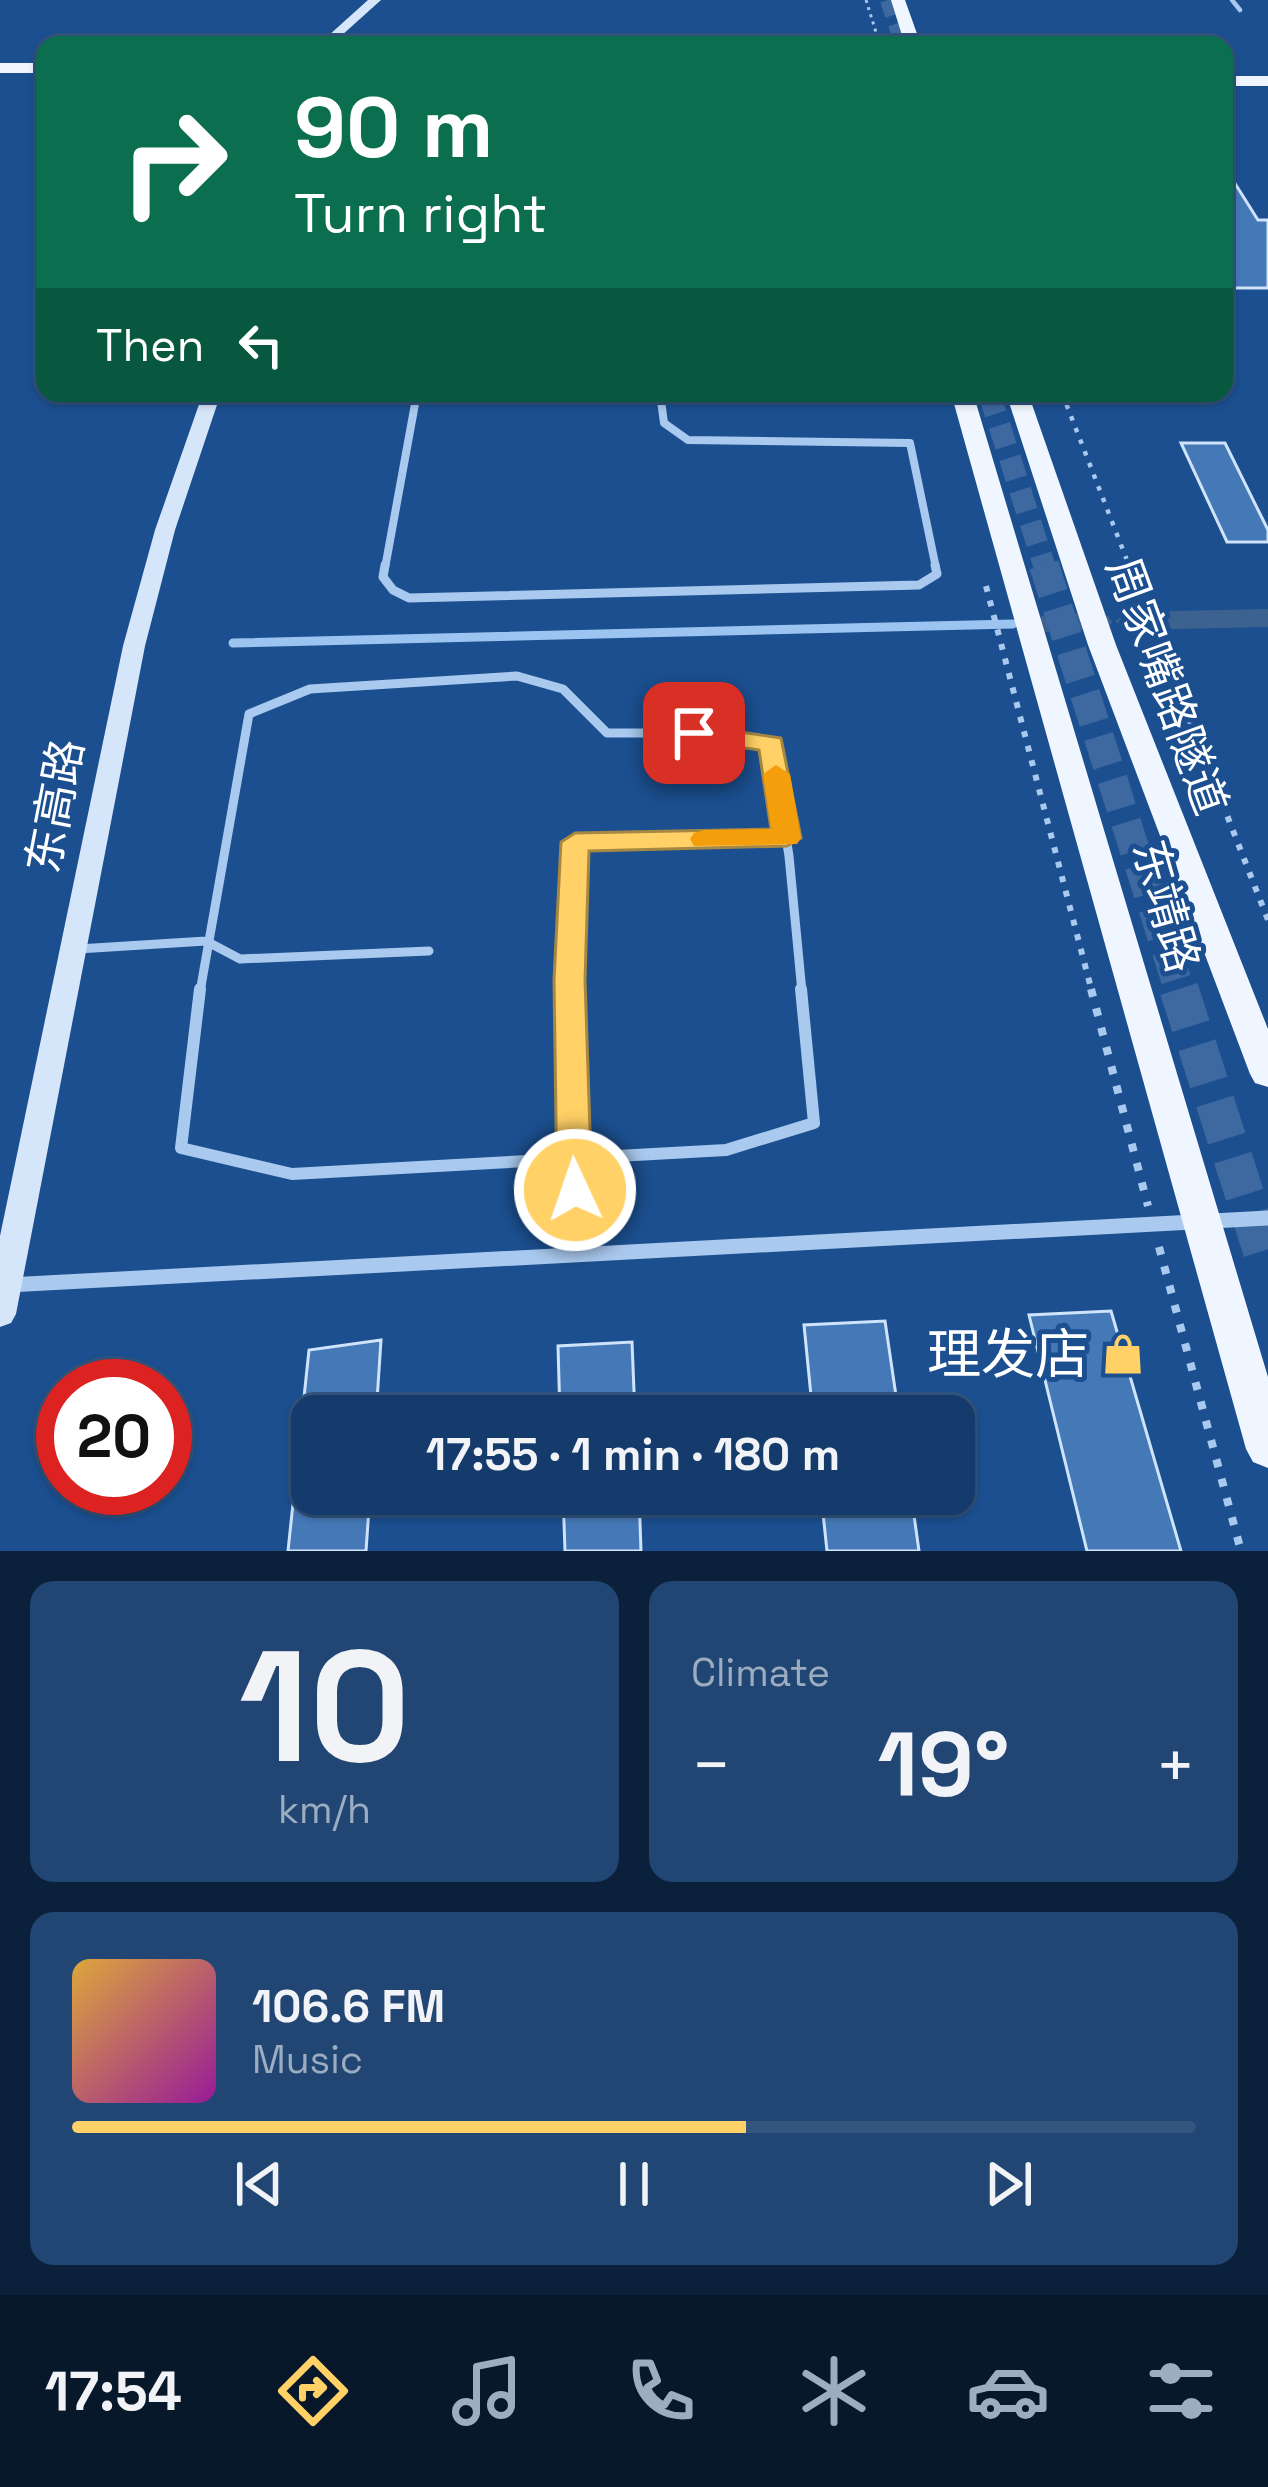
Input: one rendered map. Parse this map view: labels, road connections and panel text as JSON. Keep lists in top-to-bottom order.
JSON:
{
  "streets": {
    "main road": ["周家嘴路隧道", "东靖路"],
    "street": ["东高路"]
  },
  "places": {
    "shop": ["理发店"]
  },
  "page": {
    "turn": ["90 m", "Turn right"],
    "then": "Then",
    "limit": "20",
    "trip": "17:55 · 1 min · 180 m",
    "tile": [
      ["10", "km/h"],
      "Climate"
    ],
    "heat": ["−", "19°", "+"],
    "song": ["106.6 FM", "Music"],
    "tabs": "17:54"
  }
}
